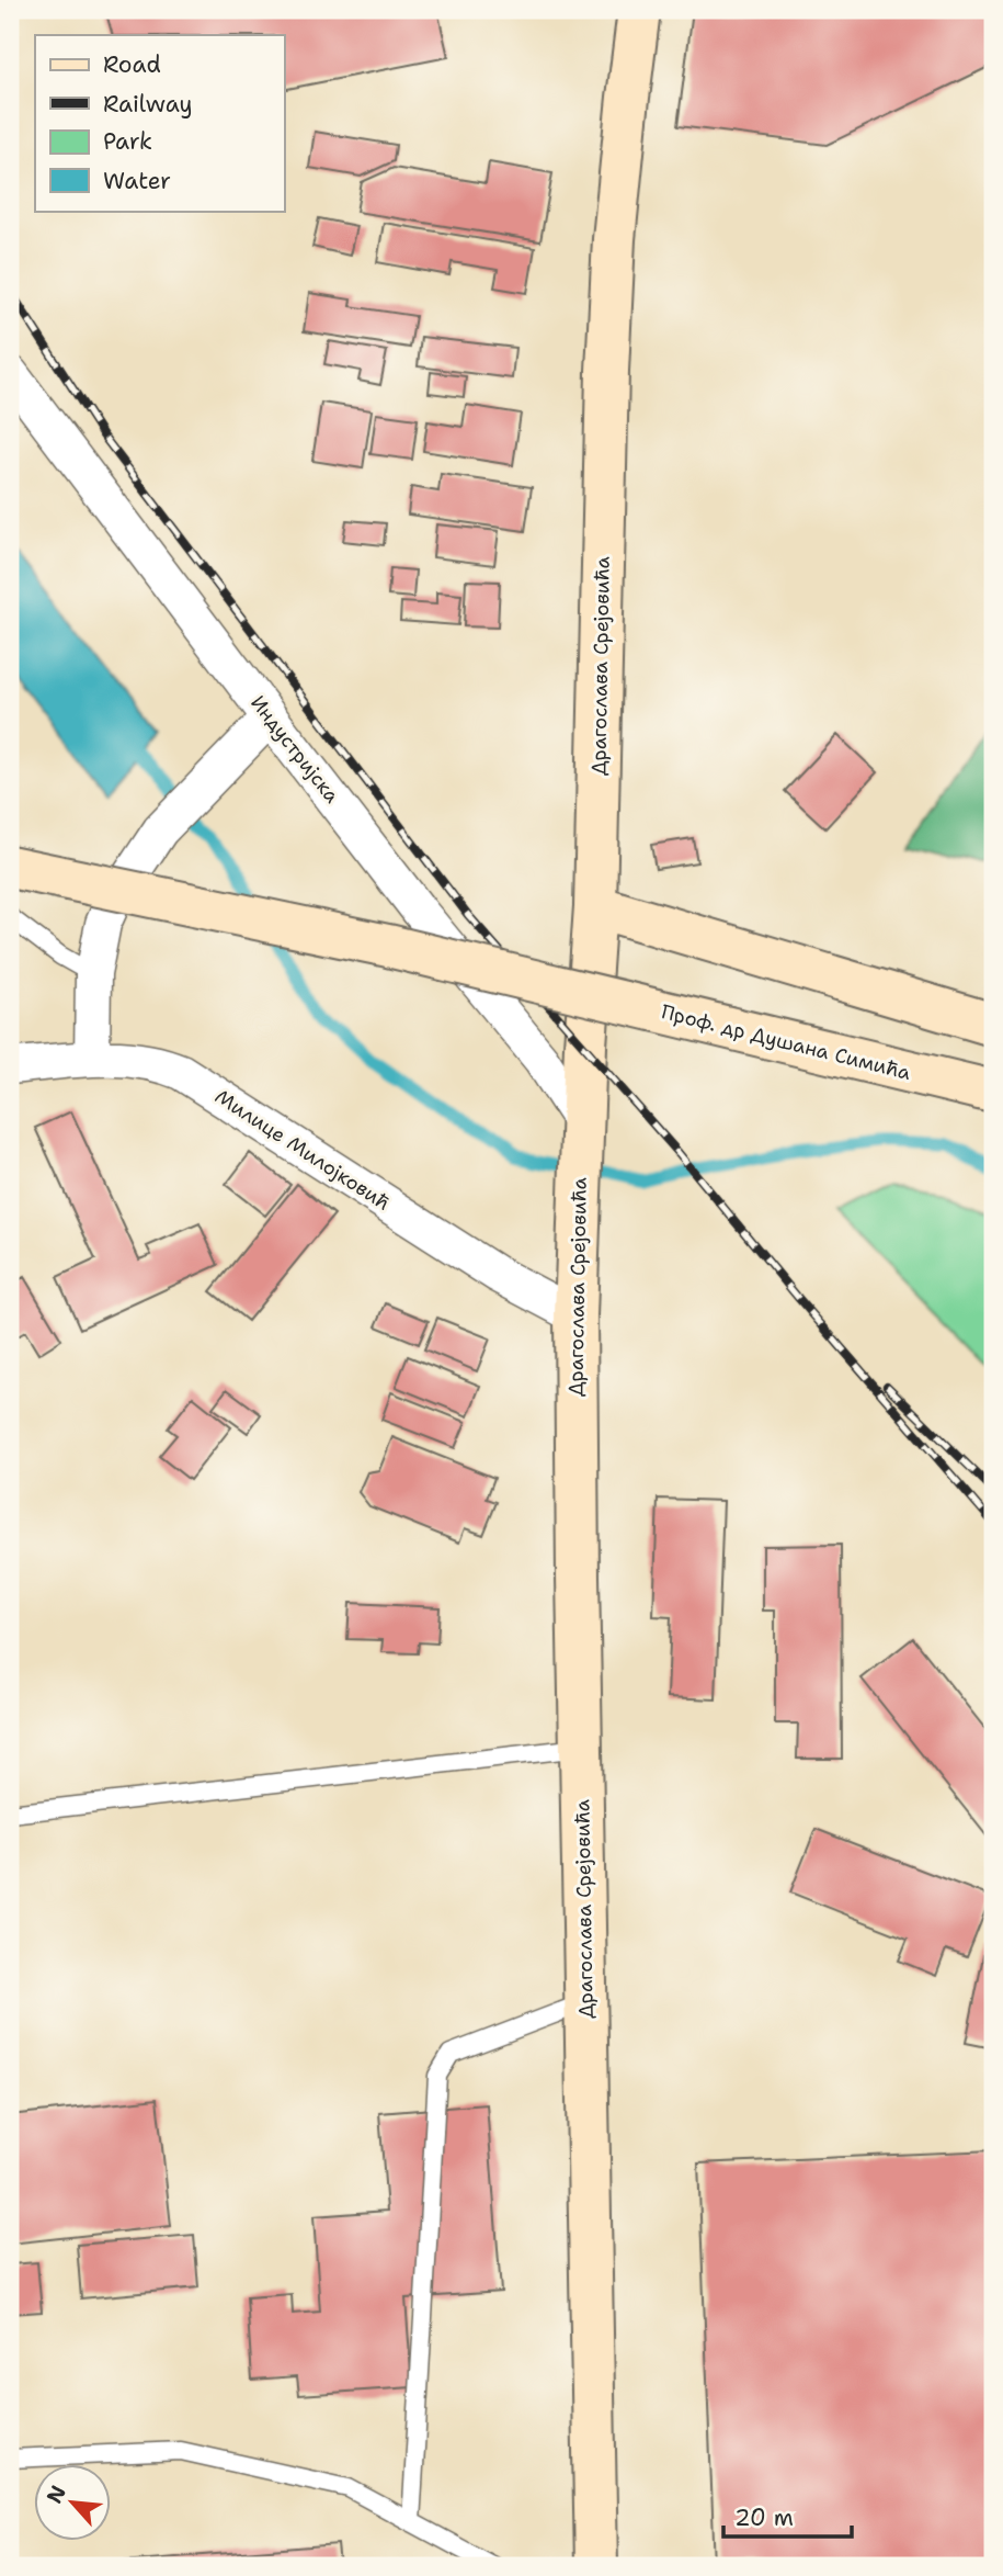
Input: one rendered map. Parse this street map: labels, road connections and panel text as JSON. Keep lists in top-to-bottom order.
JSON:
{
  "streets": {
    "street": [
      "Драгослава Срејовића",
      "Индустријска",
      "Проф. др Душана Симића",
      "Милице Милојковић"
    ]
  },
  "crossings": [
    ["Драгослава Срејовића", "Индустријска"],
    ["Драгослава Срејовића", "Милице Милојковић"]
  ],
  "legend": [
    "Road",
    "Railway",
    "Park",
    "Water"
  ],
  "scale_bar": "20 m",
  "north": "top left"
}
